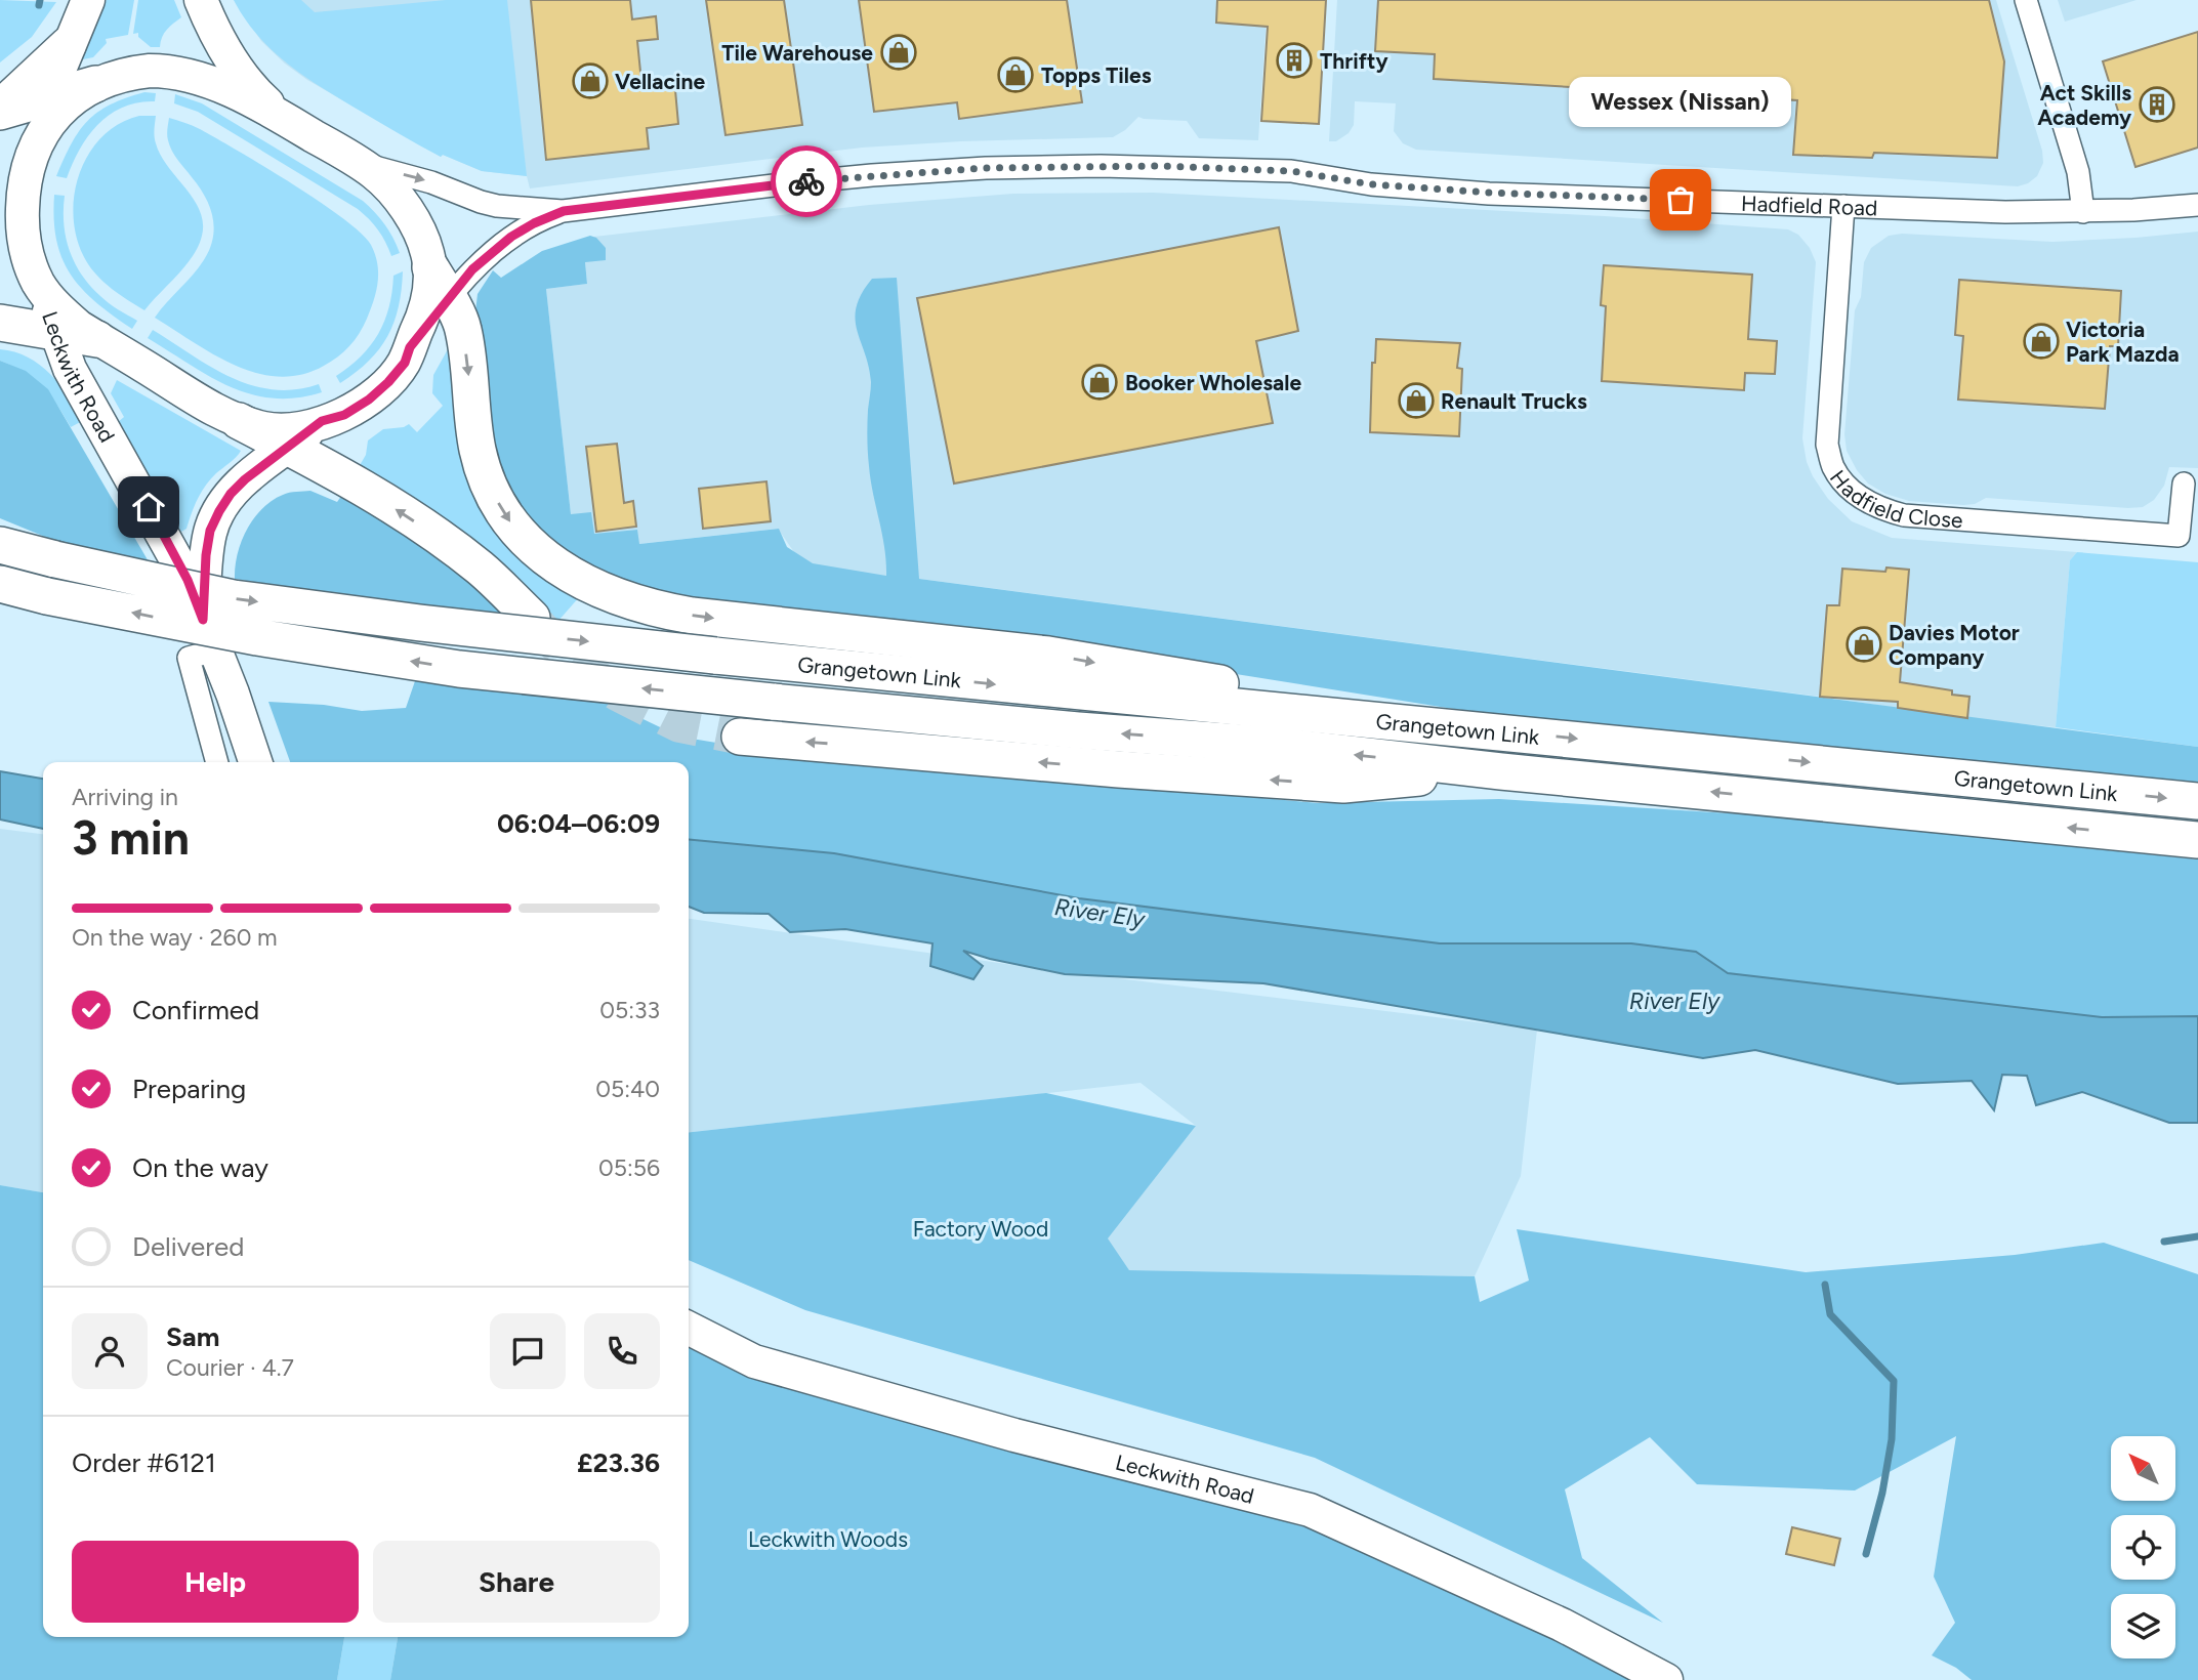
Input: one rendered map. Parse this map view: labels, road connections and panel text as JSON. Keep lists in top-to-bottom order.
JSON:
{
  "streets": {
    "main road": ["Leckwith Road", "Grangetown Link"],
    "street": ["Hadfield Road", "Hadfield Close"]
  },
  "crossings": [
    ["Hadfield Road", "Hadfield Close"]
  ],
  "water": ["River Ely"],
  "parks": ["Factory Wood", "Leckwith Woods"],
  "places": {
    "shop": [
      "Tile Warehouse",
      "Topps Tiles",
      "Vellacine",
      "Victoria Park Mazda",
      "Booker Wholesale",
      "Renault Trucks",
      "Davies Motor Company"
    ],
    "building": ["Thrifty", "Act Skills Academy"],
    "other": ["Wessex (Nissan)"]
  },
  "north": "top left",
  "page": {
    "bubble": "Wessex (Nissan)",
    "heading": ["3 min", "Arriving in", "06:04–06:09"],
    "panel": [
      "Sam",
      "Courier · 4.7",
      "Order #6121",
      "£23.36"
    ],
    "bar": "On the way · 260 m",
    "list": [
      ["Confirmed", "05:33"],
      ["Preparing", "05:40"],
      ["On the way", "05:56"],
      "Delivered"
    ],
    "buttons": ["Help", "Share"]
  }
}
